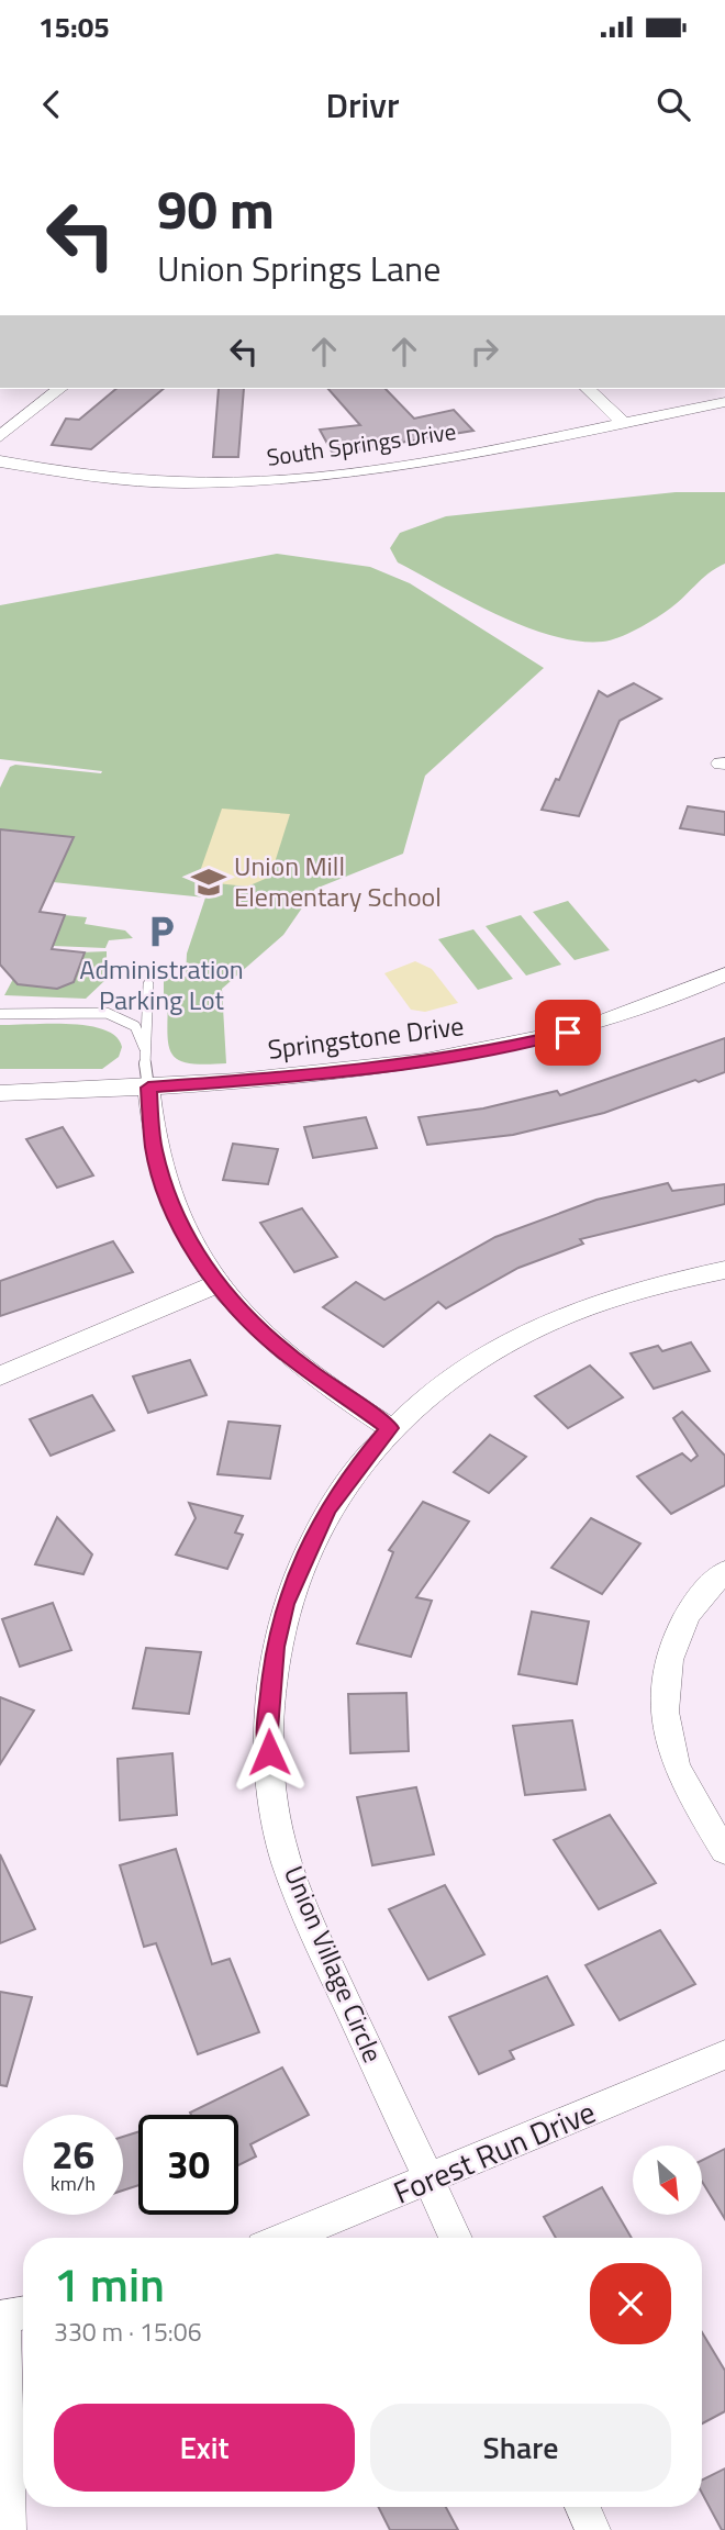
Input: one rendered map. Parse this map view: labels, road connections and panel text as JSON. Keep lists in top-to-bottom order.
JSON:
{
  "streets": {
    "street": [
      "South Springs Drive",
      "Springstone Drive",
      "Union Village Circle",
      "Forest Run Drive"
    ]
  },
  "crossings": [
    ["Union Village Circle", "Forest Run Drive"]
  ],
  "places": {
    "school or university": ["Union Mill Elementary School"],
    "parking": ["Administration Parking Lot"]
  },
  "north": "bottom right",
  "page": {
    "status": "15:05",
    "header": "Drivr",
    "turn": ["90 m", "Union Springs Lane"],
    "speed": "26 km/h",
    "limit": "30",
    "heading": ["1 min", "330 m · 15:06"],
    "buttons": ["Exit", "Share"]
  }
}
